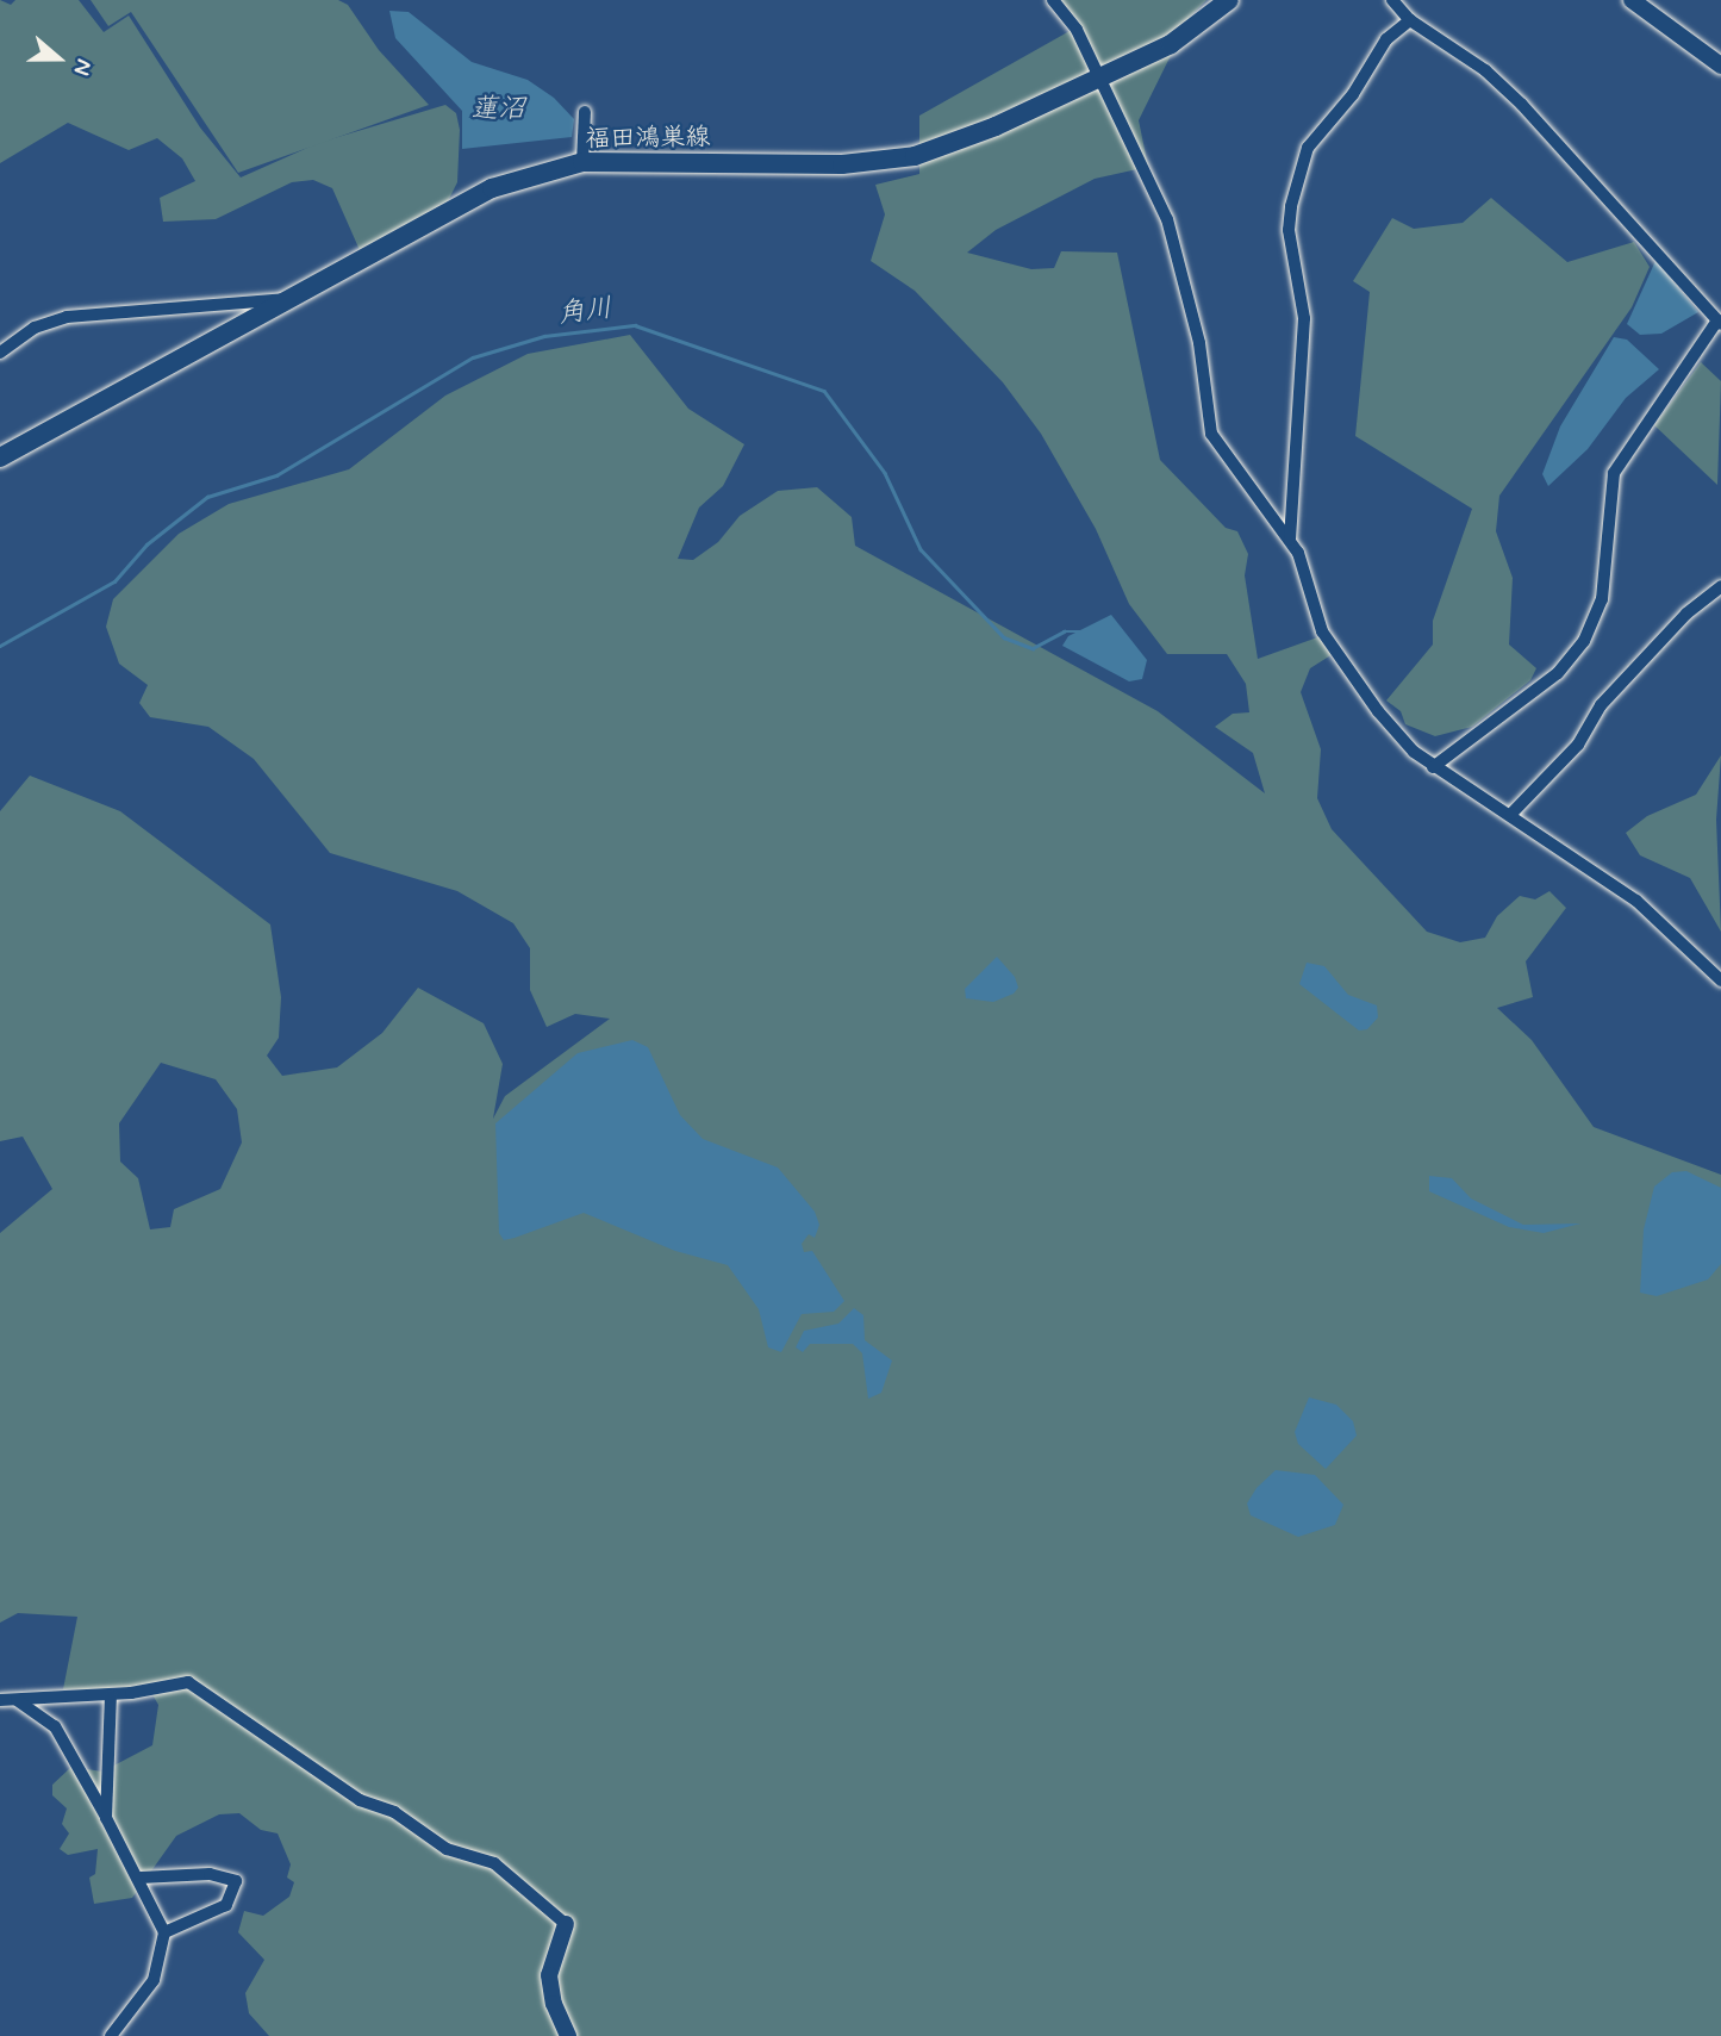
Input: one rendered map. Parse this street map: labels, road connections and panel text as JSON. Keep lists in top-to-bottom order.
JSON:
{
  "streets": {
    "main road": ["福田鴻巣線"]
  },
  "water": ["蓮沼", "角川"],
  "north": "right"
}
